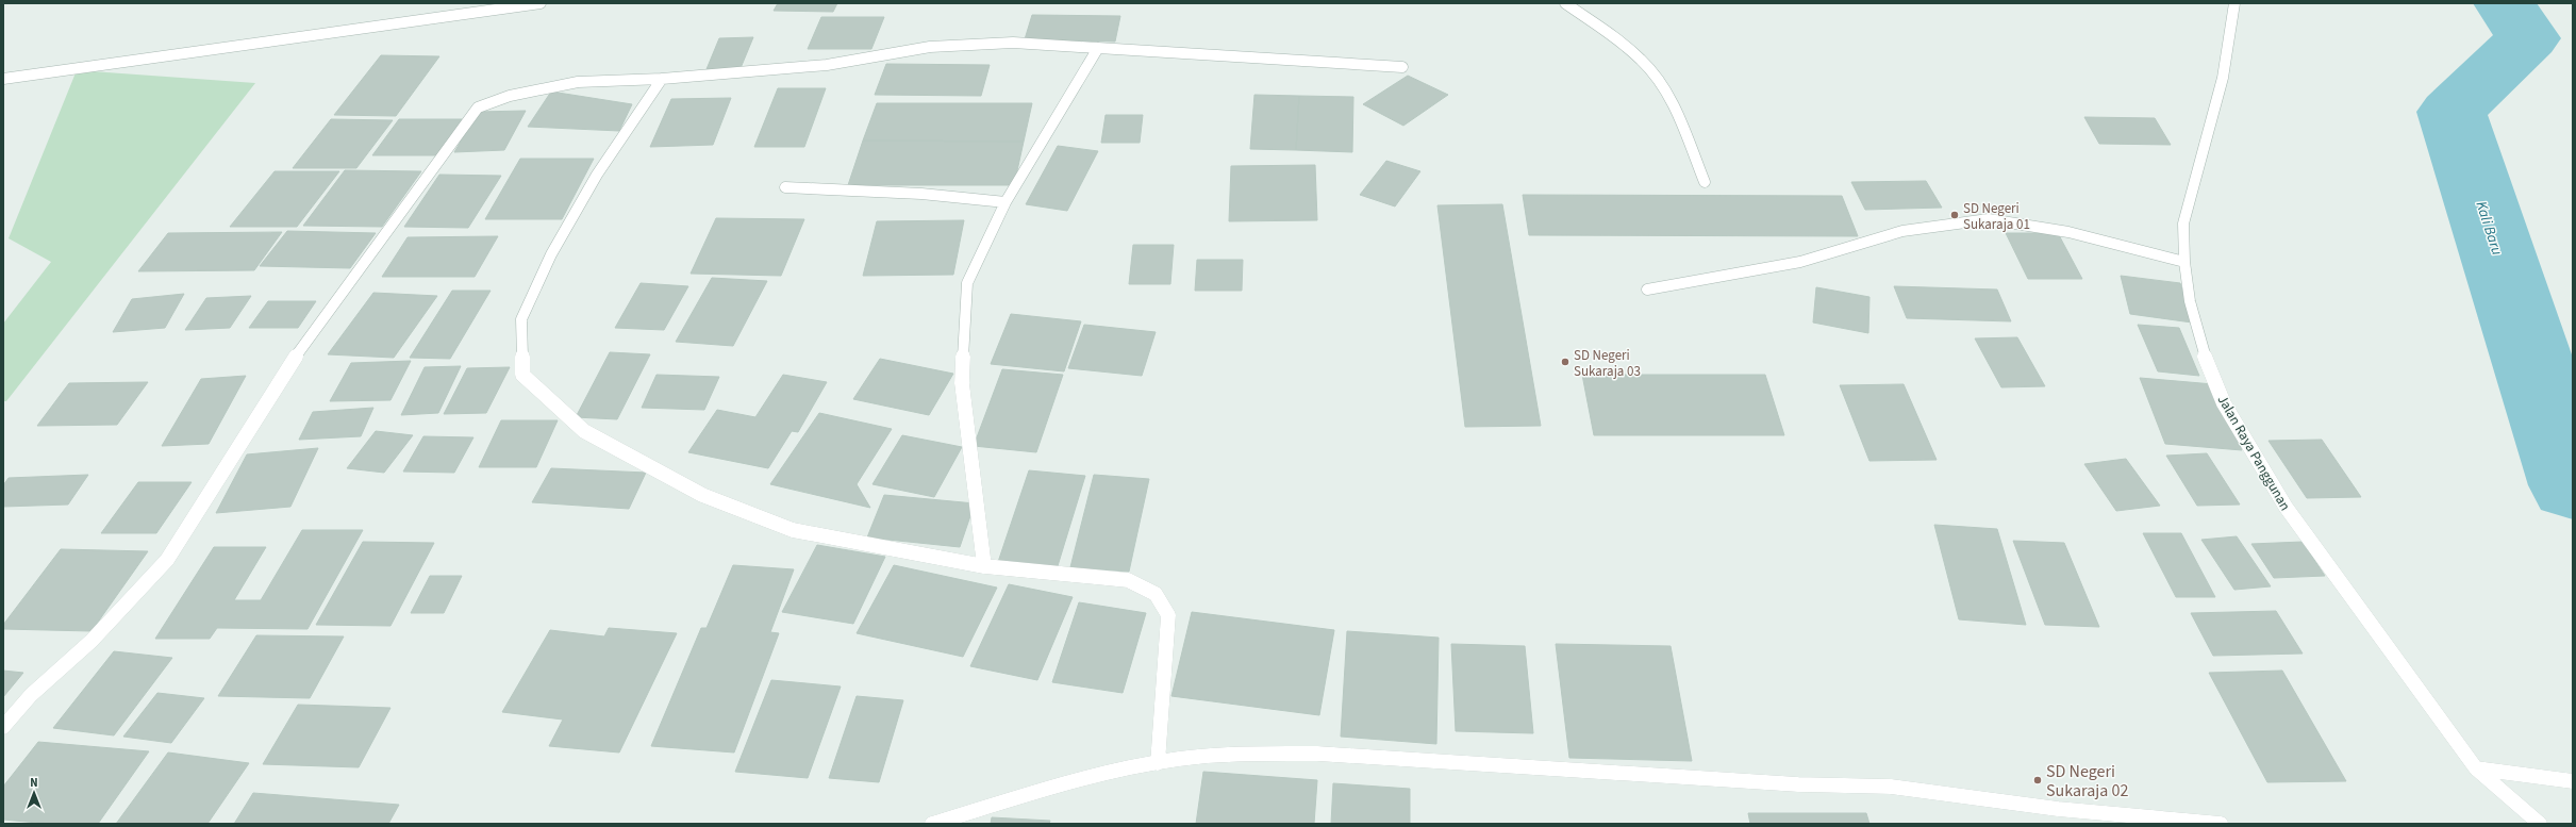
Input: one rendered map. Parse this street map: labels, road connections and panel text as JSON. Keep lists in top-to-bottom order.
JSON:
{
  "streets": {
    "street": ["Jalan Raya Panggunan"]
  },
  "water": ["Kali Baru"],
  "places": ["SD Negeri Sukaraja 01", "SD Negeri Sukaraja 03", "SD Negeri Sukaraja 02"],
  "north": "top"
}
